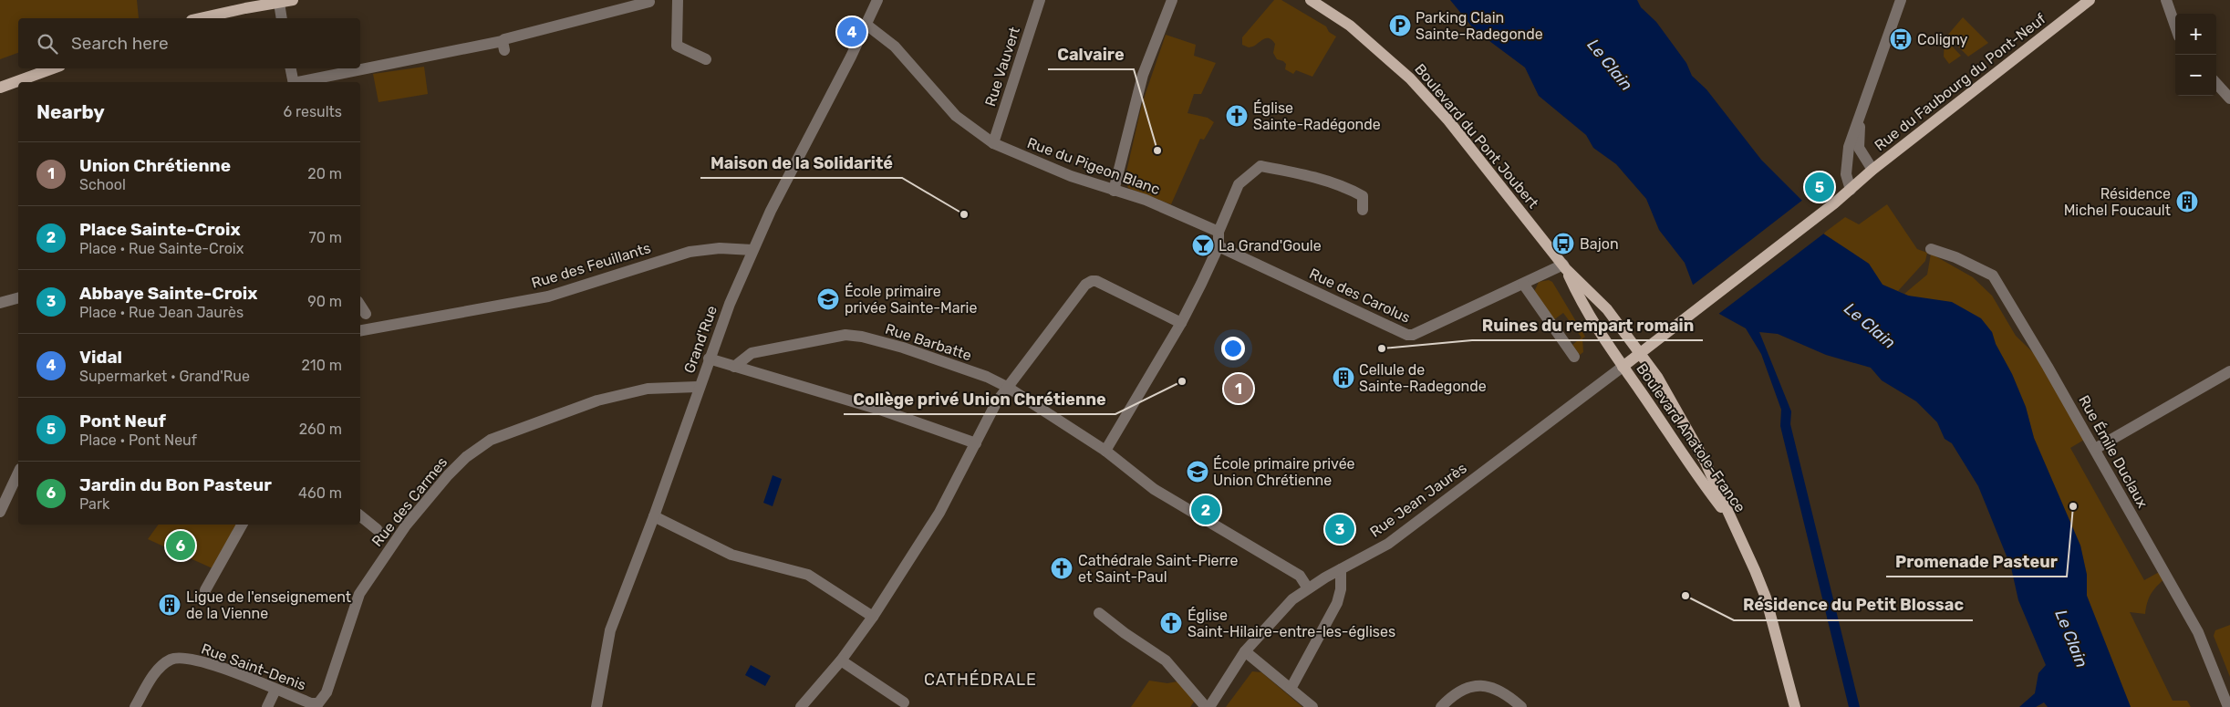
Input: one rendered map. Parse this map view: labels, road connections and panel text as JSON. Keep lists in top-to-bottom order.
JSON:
{
  "streets": {
    "main road": ["Rue du Faubourg du Pont-Neuf", "Boulevard du Pont Joubert", "Boulevard Anatole-France"],
    "street": [
      "Rue Vauvert",
      "Rue du Pigeon Blanc",
      "Rue des Feuillants",
      "Rue des Carolus",
      "Grand'Rue",
      "Rue Barbatte",
      "Rue Émile Duclaux",
      "Rue Jean Jaurès",
      "Rue des Carmes",
      "Rue Saint-Denis"
    ]
  },
  "crossings": [
    ["Rue Vauvert", "Rue du Pigeon Blanc"],
    ["Rue du Faubourg du Pont-Neuf", "Boulevard du Pont Joubert"],
    ["Rue du Faubourg du Pont-Neuf", "Boulevard Anatole-France"],
    ["Rue du Faubourg du Pont-Neuf", "Rue Jean Jaurès"],
    ["Boulevard du Pont Joubert", "Rue des Carolus"],
    ["Boulevard du Pont Joubert", "Boulevard Anatole-France"],
    ["Boulevard du Pont Joubert", "Rue Jean Jaurès"],
    ["Rue du Pigeon Blanc", "Grand'Rue"],
    ["Rue des Feuillants", "Grand'Rue"],
    ["Grand'Rue", "Rue des Carmes"],
    ["Rue Barbatte", "Rue Jean Jaurès"],
    ["Boulevard Anatole-France", "Rue Jean Jaurès"],
    ["Rue des Carmes", "Rue Saint-Denis"]
  ],
  "districts": ["CATHÉDRALE"],
  "water": ["Le Clain"],
  "places": {
    "parking": ["Parking Clain Sainte-Radegonde"],
    "bus stop": ["Coligny", "Bajon"],
    "church": ["Église Sainte-Radégonde", "Cathédrale Saint-Pierre et Saint-Paul", "Église Saint-Hilaire-entre-les-églises"],
    "other": [
      "Calvaire",
      "Maison de la Solidarité",
      "Ruines du rempart romain",
      "Collège privé Union Chrétienne",
      "Promenade Pasteur",
      "Résidence du Petit Blossac"
    ],
    "building": ["Résidence Michel Foucault", "Cellule de Sainte-Radegonde", "Ligue de l'enseignement de la Vienne"],
    "bar": ["La Grand'Goule"],
    "school or university": ["École primaire privée Sainte-Marie", "École primaire privée Union Chrétienne"]
  },
  "page": {
    "map_buttons": ["+", "−"],
    "pins": [
      "4",
      "5",
      "1",
      "2",
      "3",
      "6"
    ],
    "search": "Search here",
    "heading": ["Nearby", "6 results"],
    "list": [
      {
        "mark": "1",
        "name": "Union Chrétienne",
        "note": "School",
        "value": "20 m"
      },
      {
        "mark": "2",
        "name": "Place Sainte-Croix",
        "note": "Place · Rue Sainte-Croix",
        "value": "70 m"
      },
      {
        "mark": "3",
        "name": "Abbaye Sainte-Croix",
        "note": "Place · Rue Jean Jaurès",
        "value": "90 m"
      },
      {
        "mark": "4",
        "name": "Vidal",
        "note": "Supermarket · Grand'Rue",
        "value": "210 m"
      },
      {
        "mark": "5",
        "name": "Pont Neuf",
        "note": "Place · Pont Neuf",
        "value": "260 m"
      },
      {
        "mark": "6",
        "name": "Jardin du Bon Pasteur",
        "note": "Park",
        "value": "460 m"
      }
    ]
  }
}
